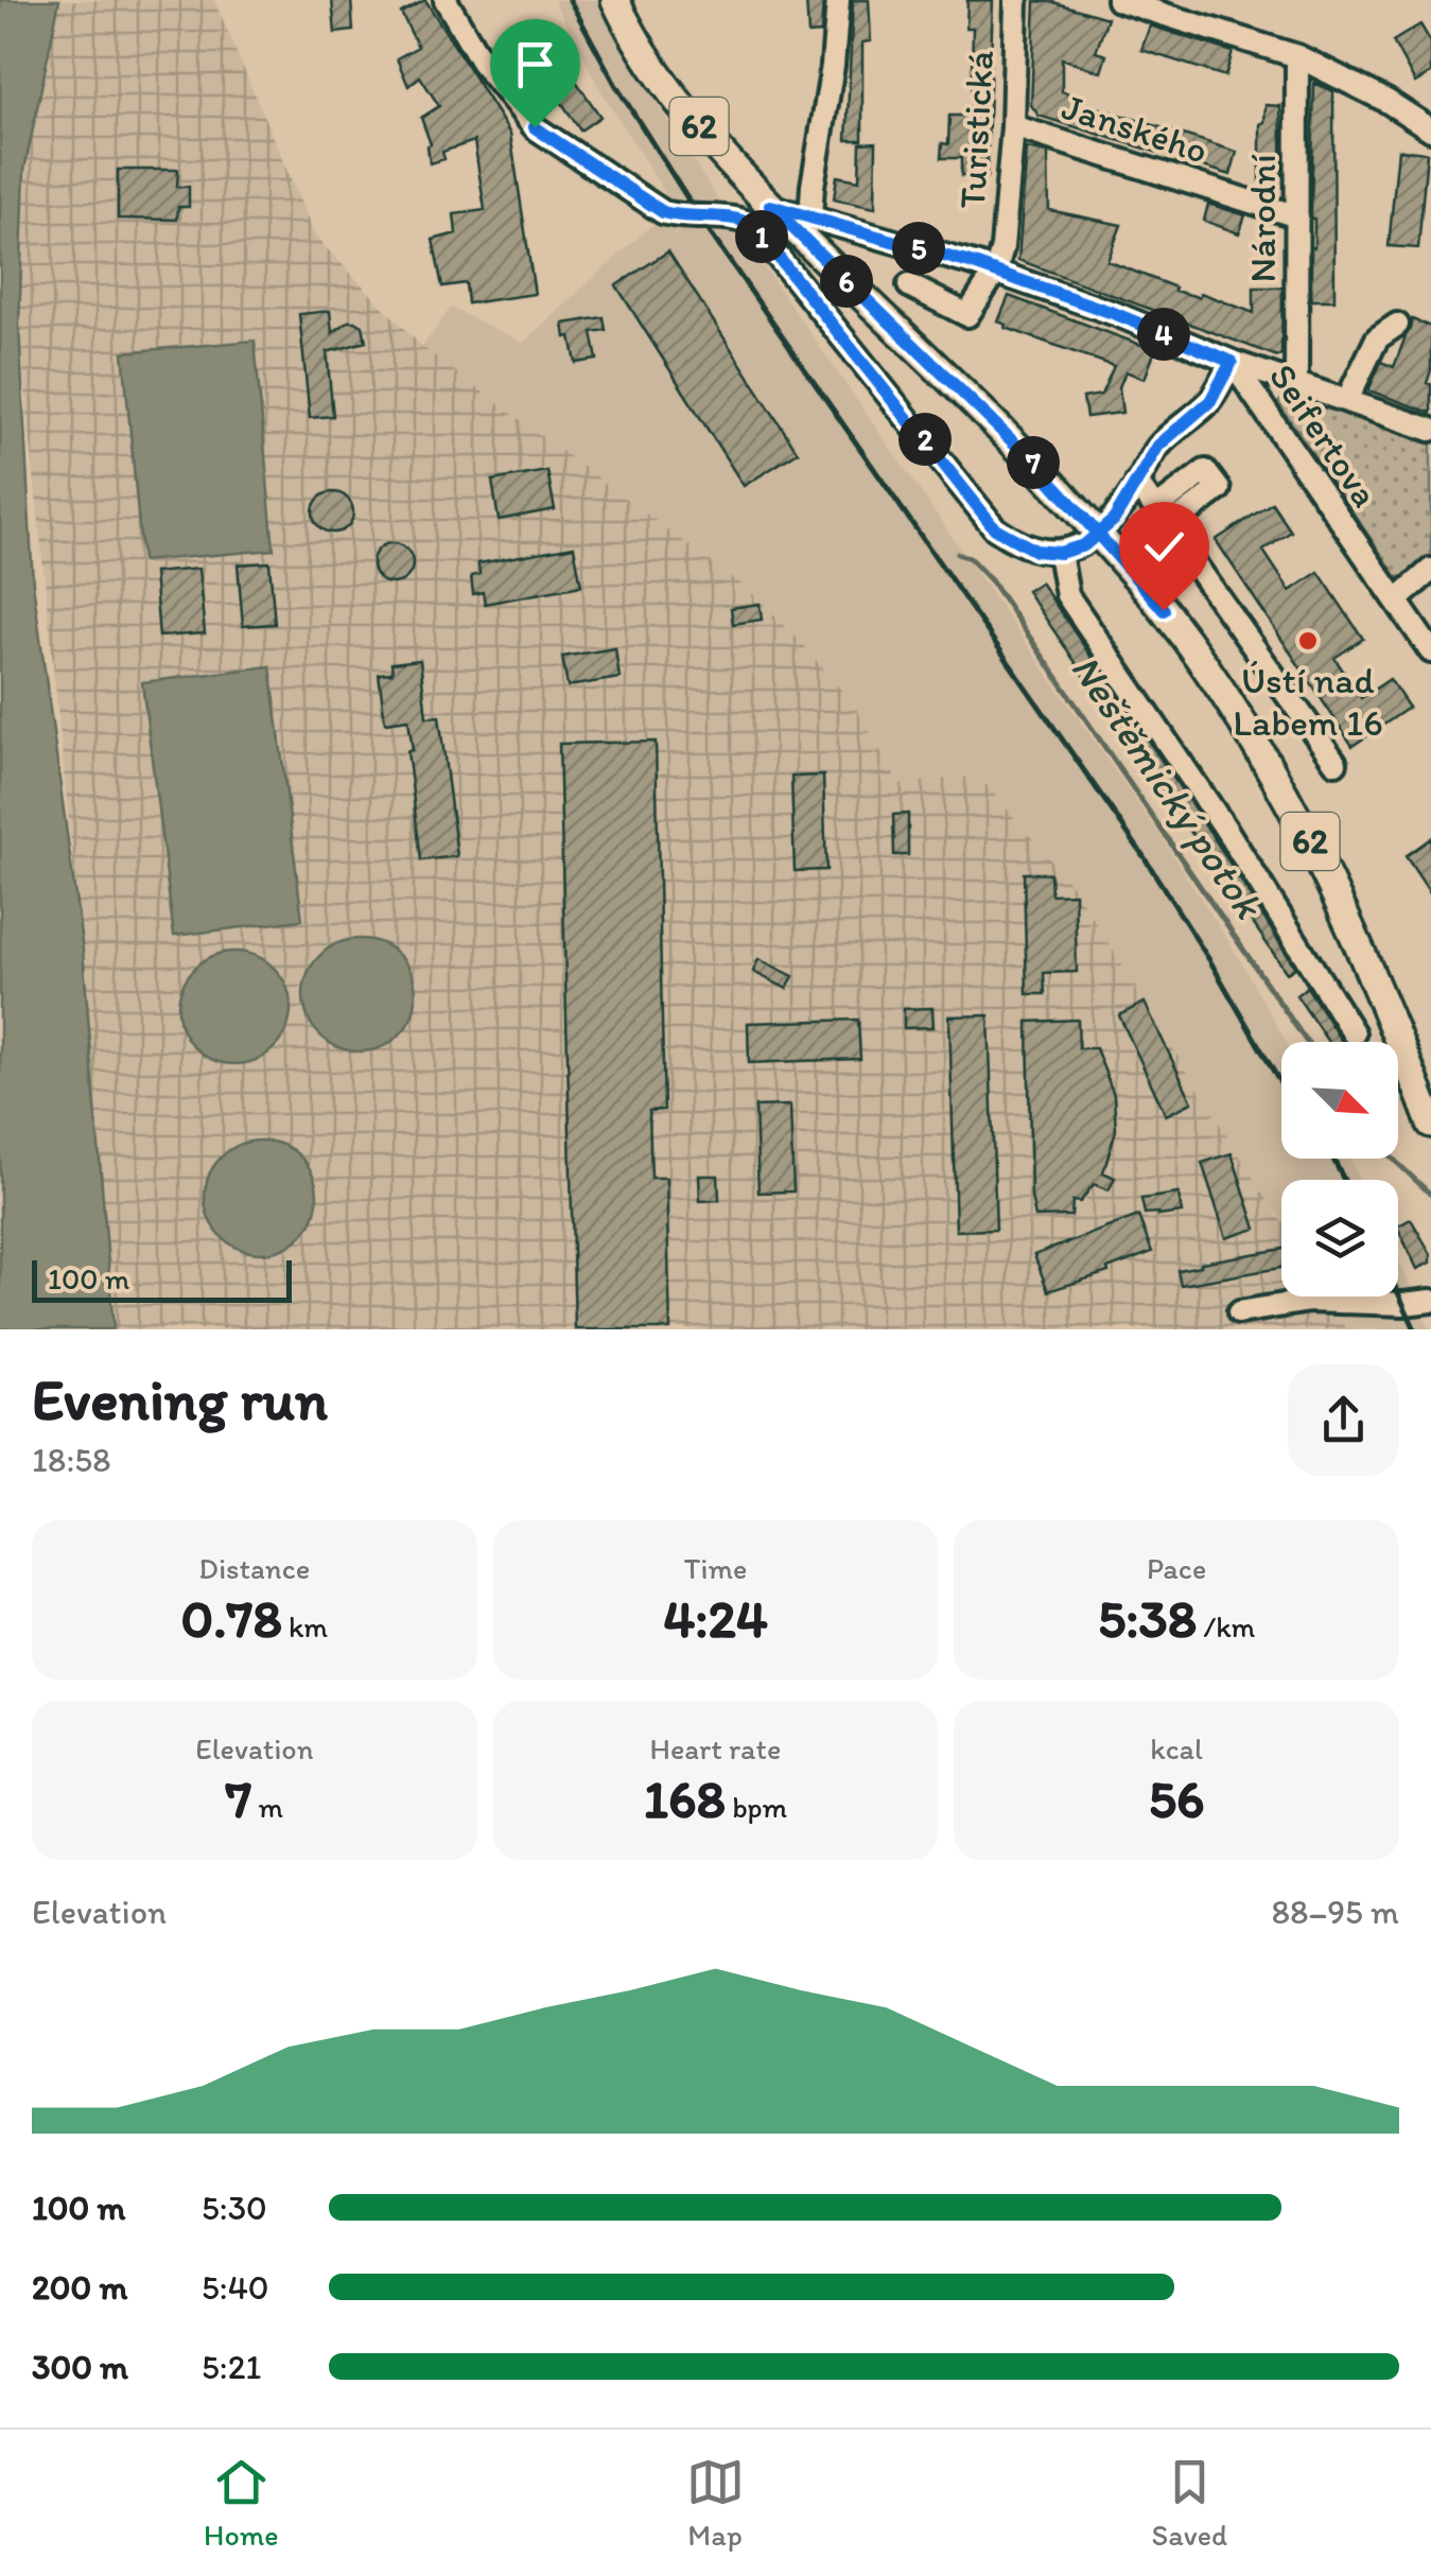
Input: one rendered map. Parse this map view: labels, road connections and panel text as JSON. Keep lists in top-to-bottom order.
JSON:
{
  "streets": {
    "main road": ["62"],
    "street": [
      "Janského",
      "Turistická",
      "Národní",
      "Seifertova"
    ]
  },
  "crossings": [
    ["Janského", "Turistická"],
    ["Janského", "Národní"]
  ],
  "water": ["Neštěmický potok"],
  "places": ["Ústí nad Labem 16"],
  "scale_bar": "100 m",
  "north": "bottom right",
  "page": {
    "pins": [
      "1",
      "5",
      "6",
      "4",
      "2",
      "7"
    ],
    "scale": "100 m",
    "heading": ["Evening run", "18:58"],
    "stats": [
      ["Distance", "0.78 km"],
      ["Time", "4:24"],
      ["Pace", "5:38 /km"],
      ["Elevation", "7 m"],
      ["Heart rate", "168 bpm"],
      ["kcal", "56"]
    ],
    "chart": ["Elevation", "88–95 m"],
    "list": [
      {
        "name": "100 m",
        "note": "5:30"
      },
      {
        "name": "200 m",
        "note": "5:40"
      },
      {
        "name": "300 m",
        "note": "5:21"
      }
    ],
    "tabs": ["Home", "Map", "Saved"]
  }
}
